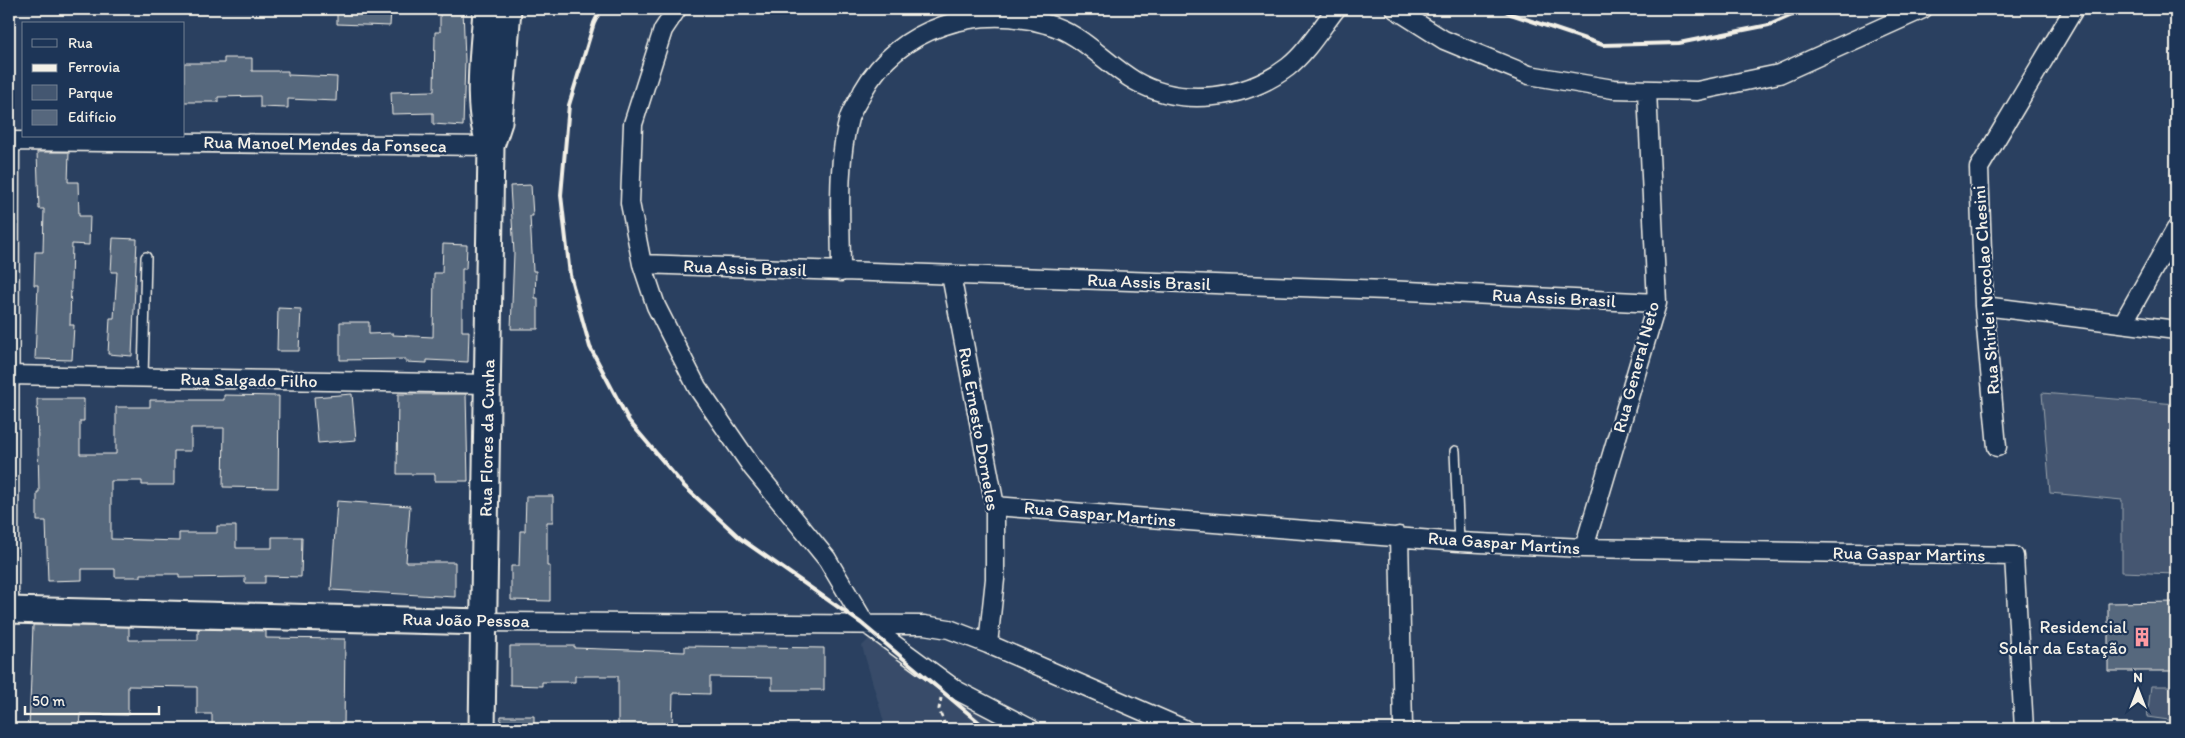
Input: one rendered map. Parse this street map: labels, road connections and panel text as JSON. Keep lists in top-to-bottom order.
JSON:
{
  "streets": {
    "street": [
      "Rua Manoel Mendes da Fonseca",
      "Rua Assis Brasil",
      "Rua Shirlei Nocolao Chesini",
      "Rua General Neto",
      "Rua Salgado Filho",
      "Rua Ernesto Dorneles",
      "Rua Flores da Cunha",
      "Rua Gaspar Martins",
      "Rua João Pessoa"
    ]
  },
  "crossings": [
    ["Rua Manoel Mendes da Fonseca", "Rua Flores da Cunha"],
    ["Rua Assis Brasil", "Rua General Neto"],
    ["Rua Assis Brasil", "Rua Ernesto Dorneles"],
    ["Rua General Neto", "Rua Gaspar Martins"],
    ["Rua Salgado Filho", "Rua Flores da Cunha"],
    ["Rua Ernesto Dorneles", "Rua Gaspar Martins"],
    ["Rua Ernesto Dorneles", "Rua João Pessoa"],
    ["Rua Flores da Cunha", "Rua João Pessoa"]
  ],
  "places": {
    "building": ["Residencial Solar da Estação"]
  },
  "legend": [
    "Rua",
    "Ferrovia",
    "Parque",
    "Edifício"
  ],
  "scale_bar": "50 m",
  "north": "top"
}
